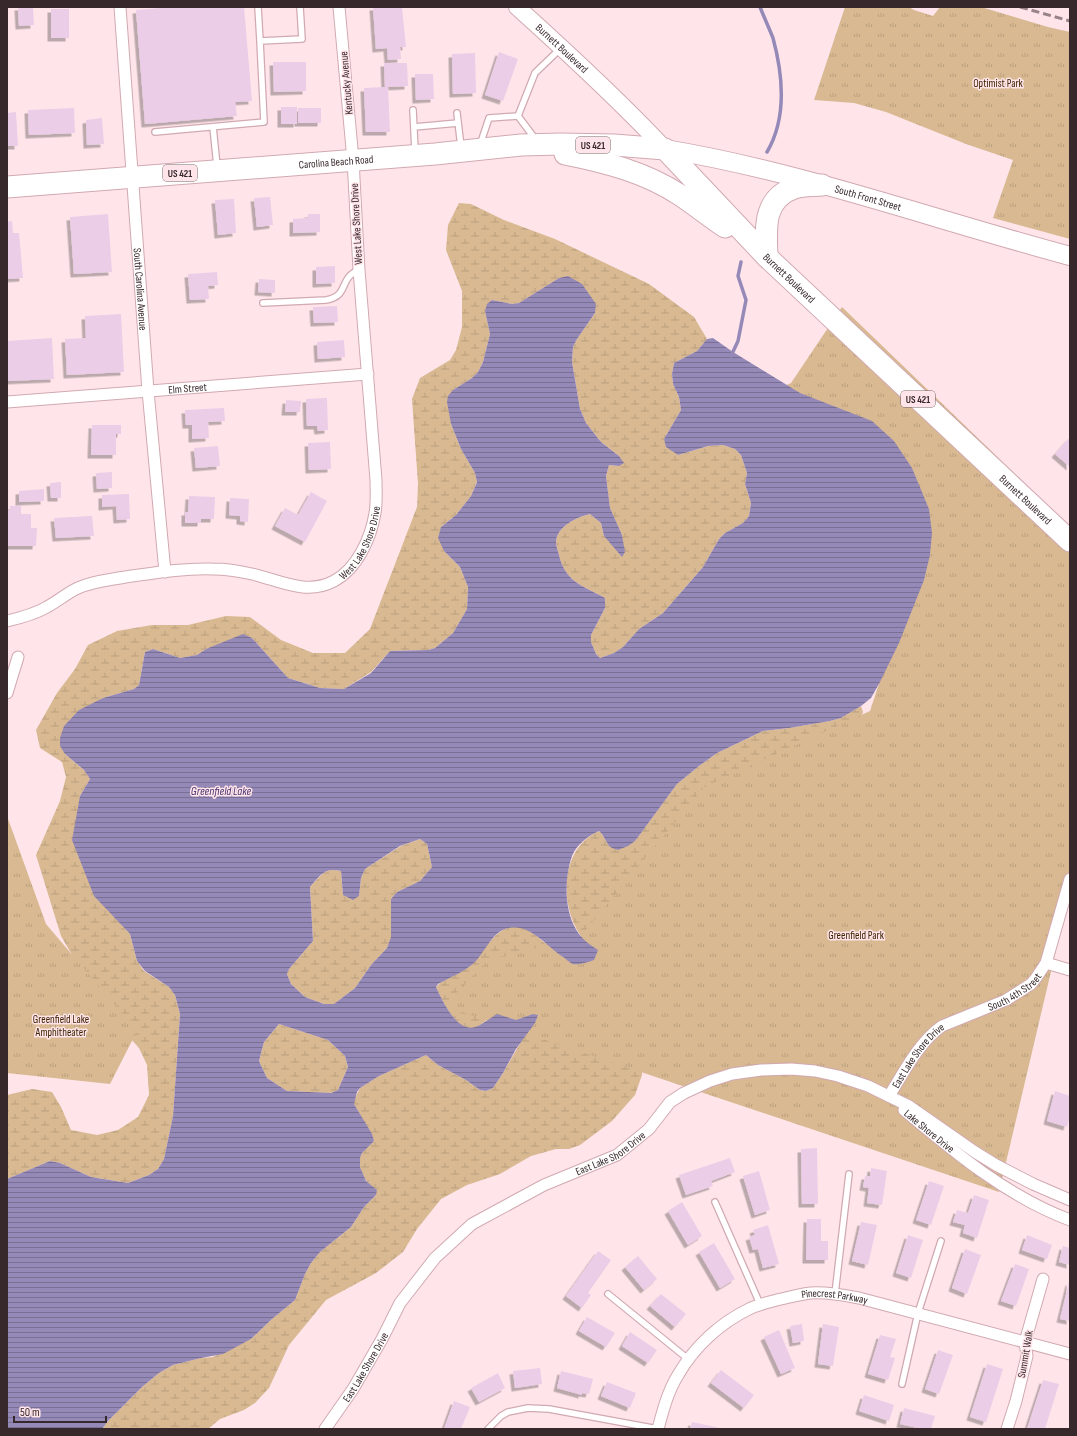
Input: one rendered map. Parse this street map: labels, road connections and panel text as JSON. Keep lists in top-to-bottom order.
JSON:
{
  "streets": {
    "highway": ["Burnett Boulevard", "US 421", "Carolina Beach Road"],
    "main road": ["South Front Street"],
    "street": [
      "Kentucky Avenue",
      "West Lake Shore Drive",
      "South Carolina Avenue",
      "Elm Street",
      "South 4th Street",
      "East Lake Shore Drive",
      "Lake Shore Drive",
      "Pinecrest Parkway",
      "Summit Walk"
    ]
  },
  "crossings": [
    ["Burnett Boulevard", "Carolina Beach Road"],
    ["Burnett Boulevard", "South Front Street"],
    ["Kentucky Avenue", "Carolina Beach Road"],
    ["Kentucky Avenue", "West Lake Shore Drive"],
    ["Carolina Beach Road", "South Front Street"],
    ["Carolina Beach Road", "West Lake Shore Drive"],
    ["Carolina Beach Road", "South Carolina Avenue"],
    ["West Lake Shore Drive", "South Carolina Avenue"],
    ["West Lake Shore Drive", "Elm Street"],
    ["South Carolina Avenue", "Elm Street"],
    ["South 4th Street", "East Lake Shore Drive"],
    ["East Lake Shore Drive", "Lake Shore Drive"],
    ["Pinecrest Parkway", "Summit Walk"]
  ],
  "water": ["Greenfield Lake"],
  "parks": ["Optimist Park", "Greenfield Park", "Greenfield Lake Amphitheater"],
  "scale_bar": "50 m"
}
